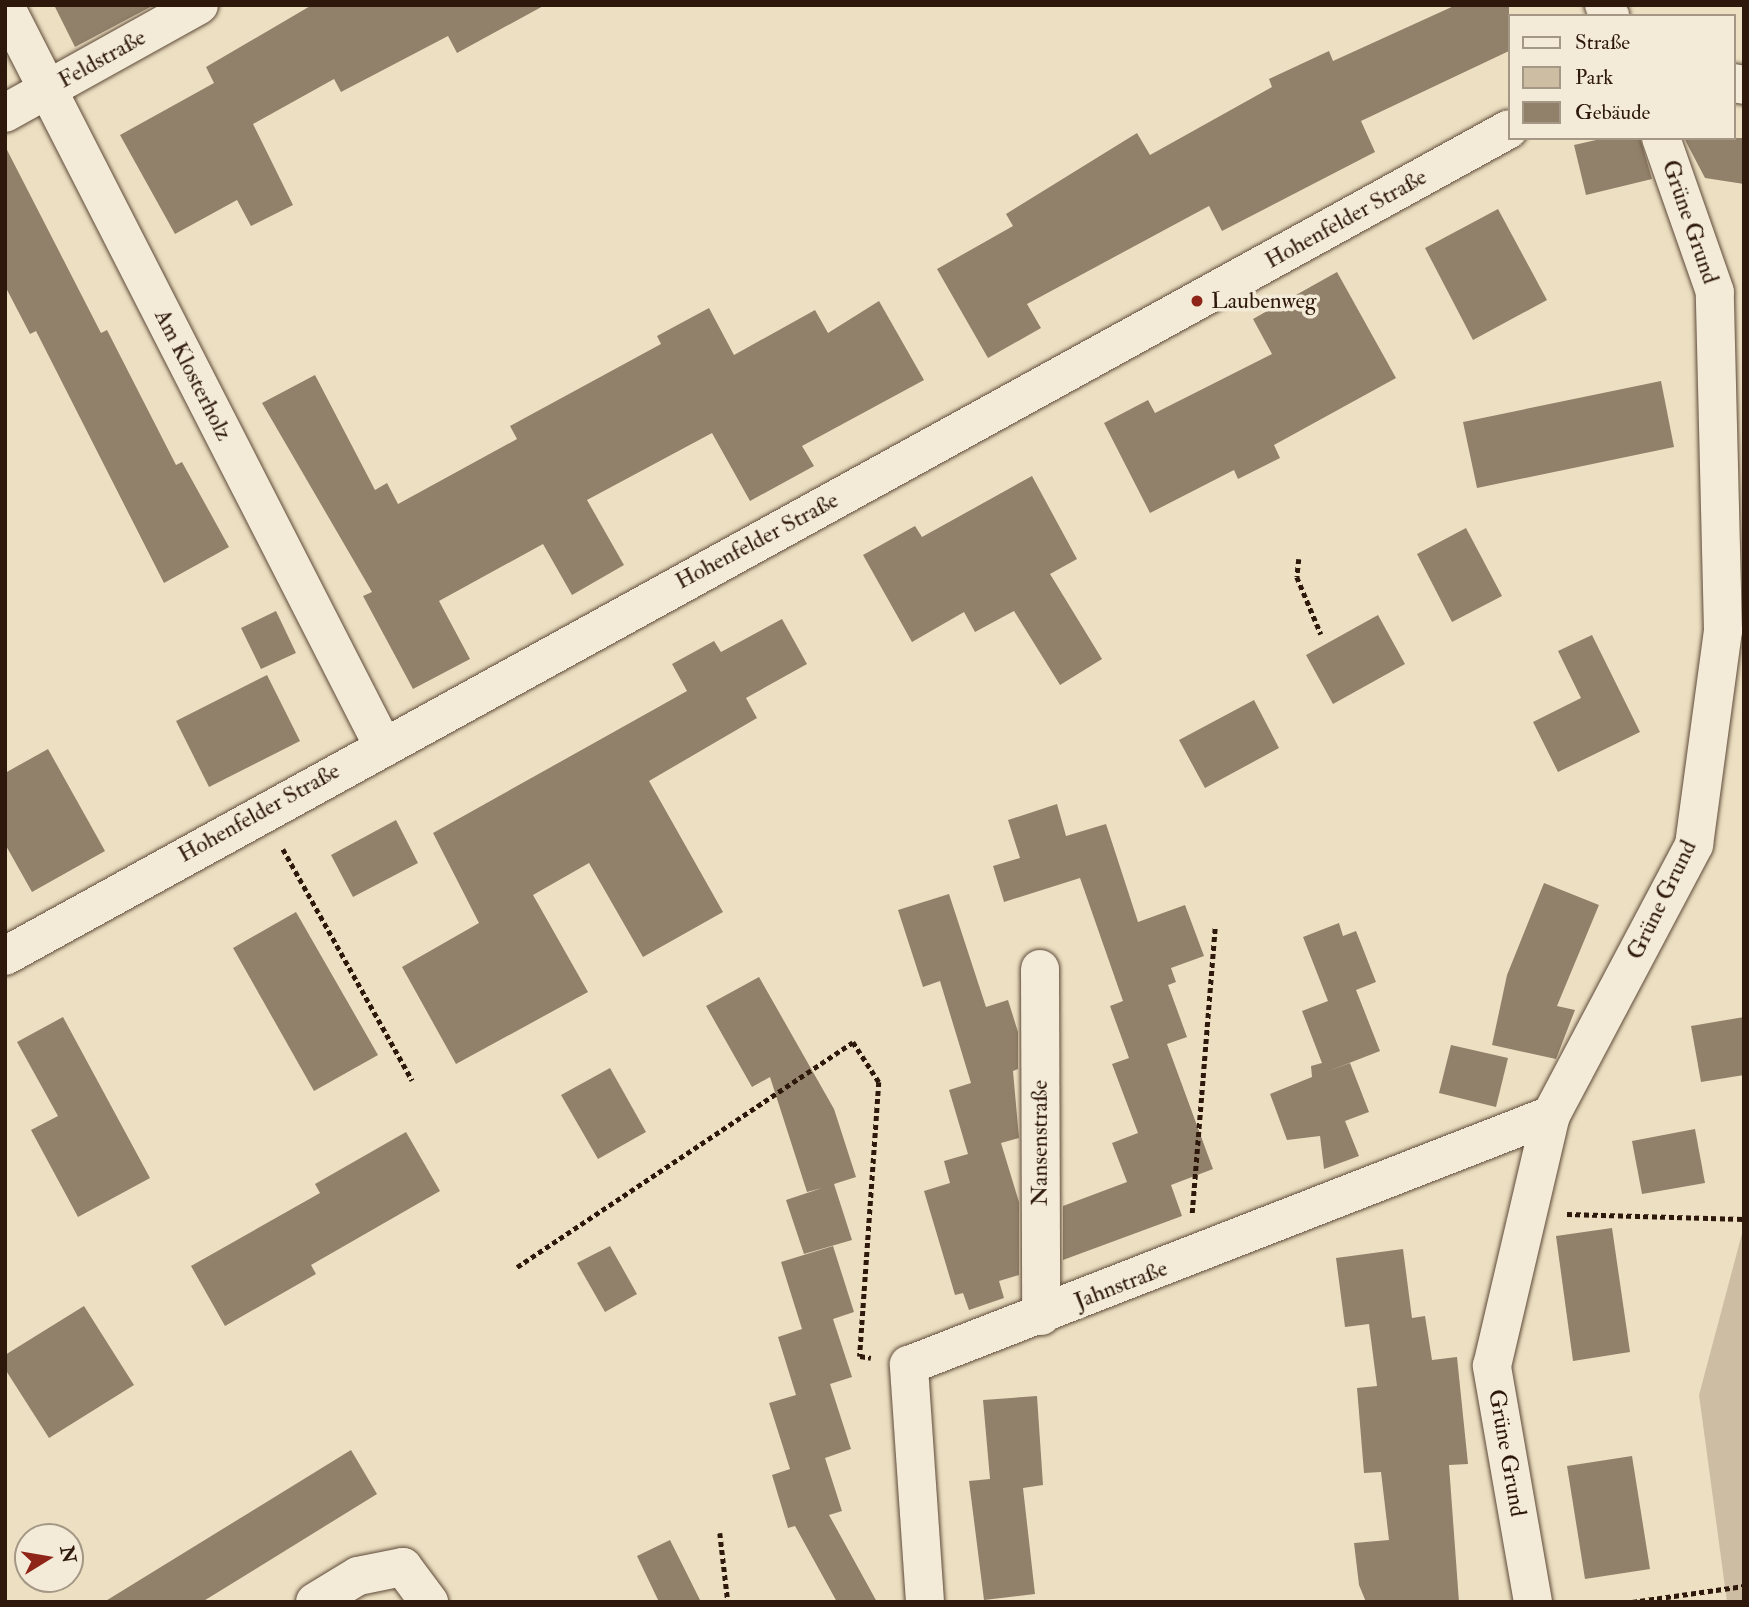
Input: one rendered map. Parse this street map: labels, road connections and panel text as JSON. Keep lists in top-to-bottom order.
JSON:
{
  "streets": {
    "street": [
      "Feldstraße",
      "Hohenfelder Straße",
      "Grüne Grund",
      "Am Klosterholz",
      "Nansenstraße",
      "Jahnstraße"
    ]
  },
  "crossings": [
    ["Feldstraße", "Am Klosterholz"],
    ["Hohenfelder Straße", "Am Klosterholz"],
    ["Grüne Grund", "Jahnstraße"],
    ["Nansenstraße", "Jahnstraße"]
  ],
  "places": ["Laubenweg"],
  "legend": ["Straße", "Park", "Gebäude"],
  "north": "right"
}
